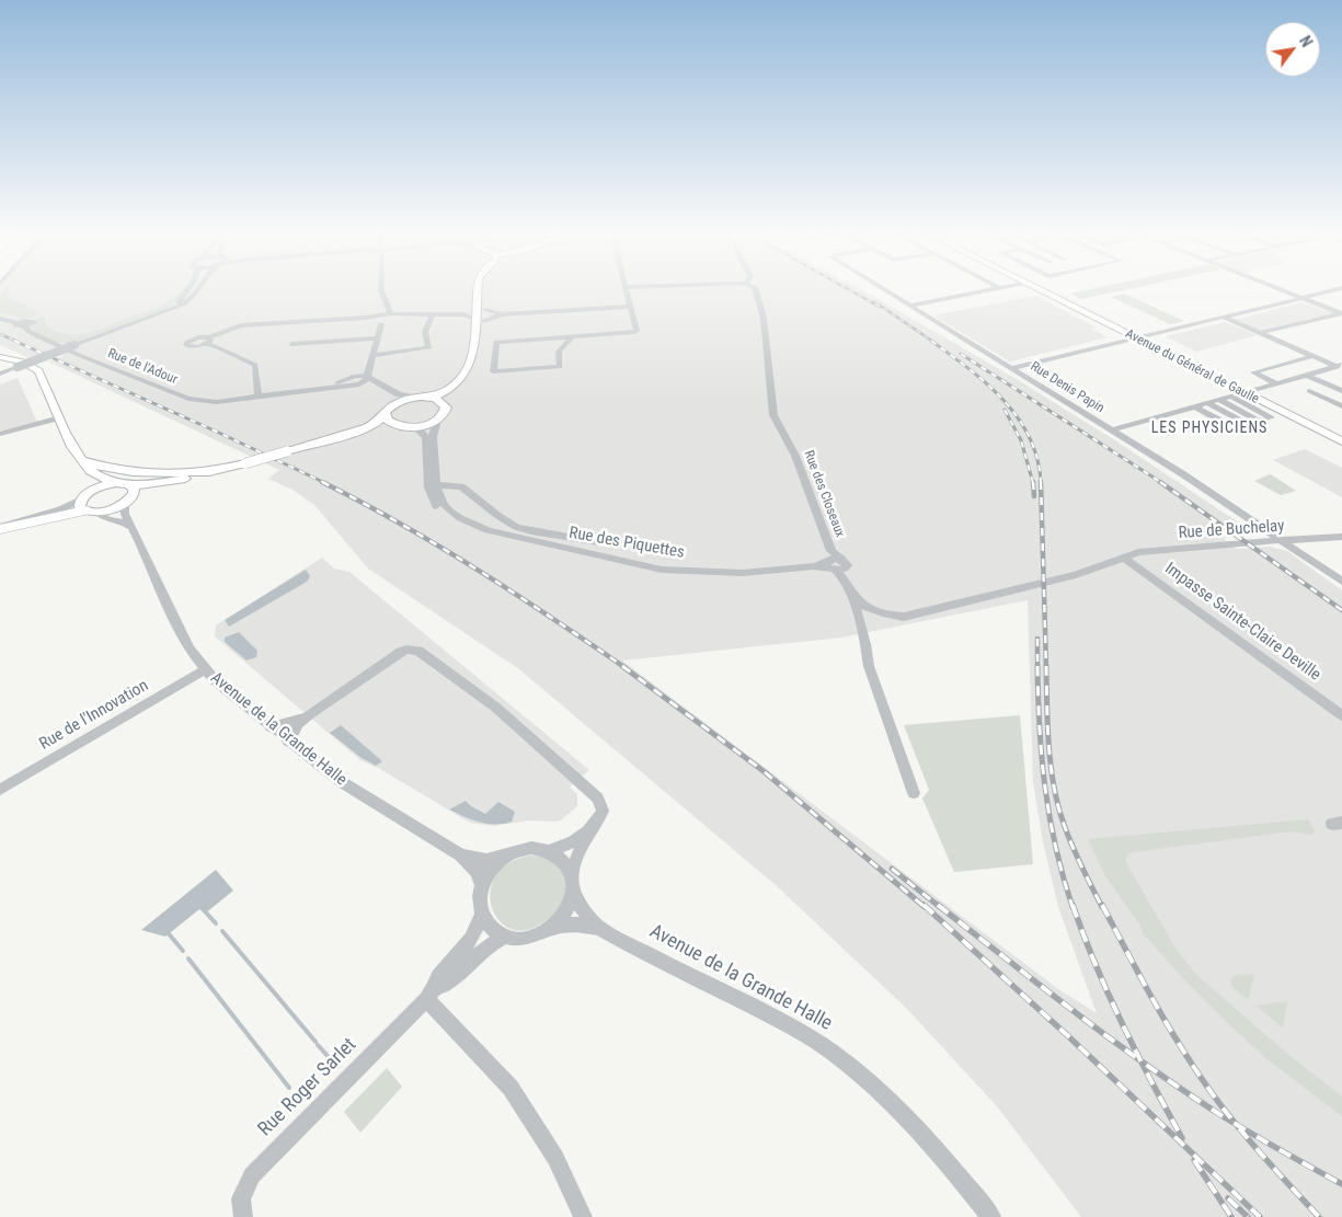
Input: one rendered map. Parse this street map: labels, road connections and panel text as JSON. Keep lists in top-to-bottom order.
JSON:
{
  "streets": {
    "main road": ["Avenue du Général de Gaulle"],
    "street": [
      "Rue de l'Adour",
      "Rue Denis Papin",
      "Rue des Closeaux",
      "Rue de Buchelay",
      "Rue des Piquettes",
      "Impasse Sainte-Claire Deville",
      "Rue de l'Innovation",
      "Avenue de la Grande Halle",
      "Rue Roger Sarlet"
    ]
  },
  "crossings": [
    ["Rue Denis Papin", "Rue de Buchelay"],
    ["Rue des Closeaux", "Rue des Piquettes"],
    ["Rue de Buchelay", "Impasse Sainte-Claire Deville"],
    ["Rue de l'Innovation", "Avenue de la Grande Halle"]
  ],
  "districts": ["LES PHYSICIENS"],
  "north": "top right"
}
